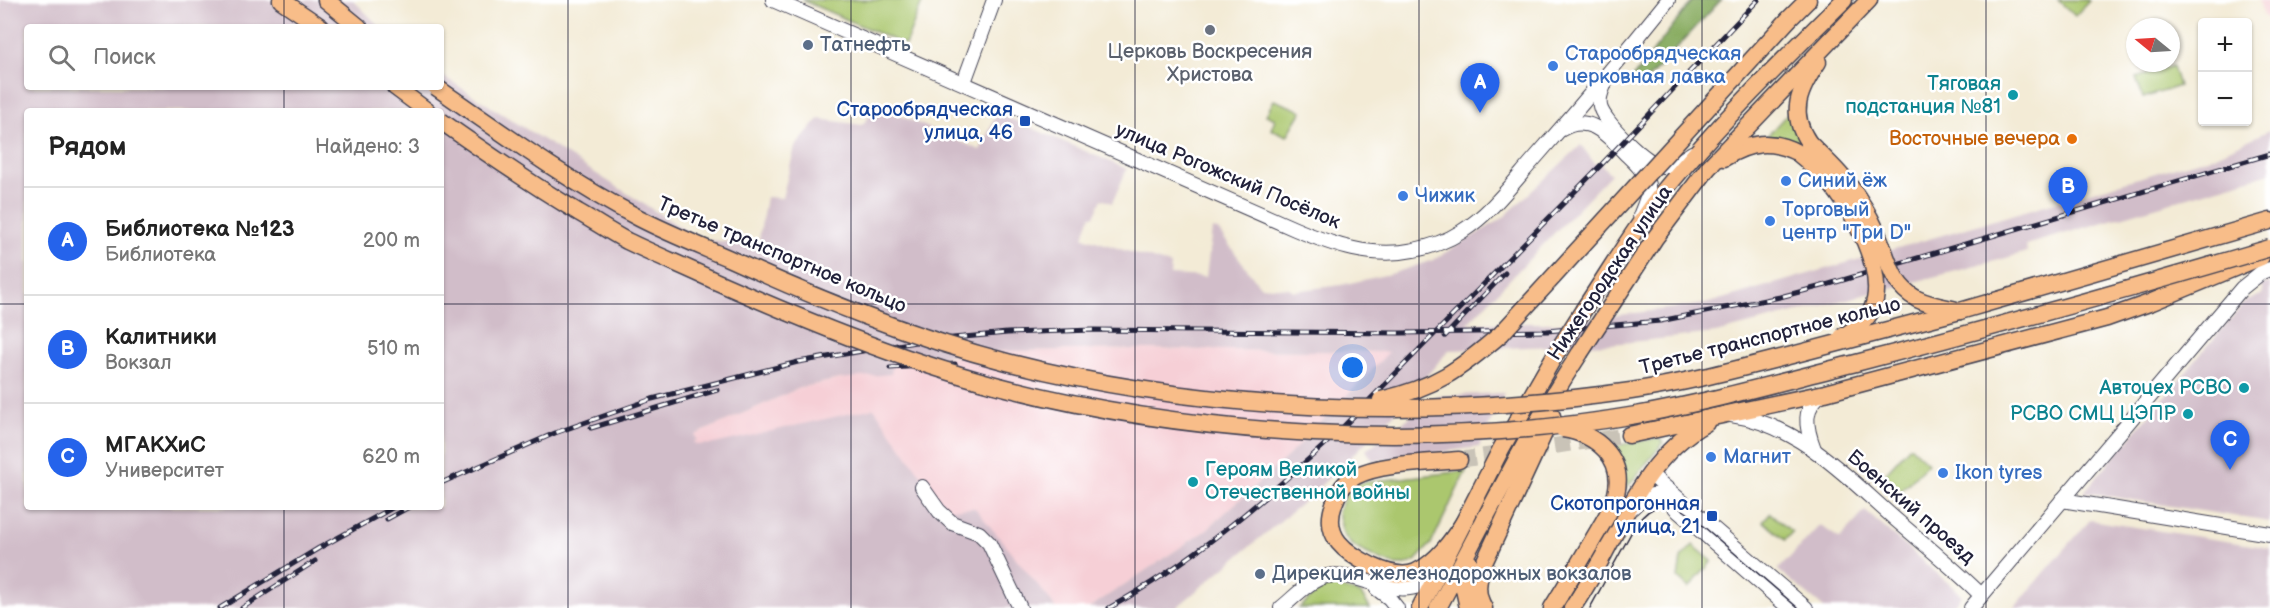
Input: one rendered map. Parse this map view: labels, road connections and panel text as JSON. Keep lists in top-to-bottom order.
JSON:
{
  "streets": {
    "main road": ["Третье транспортное кольцо", "Нижегородская улица"],
    "street": ["улица Рогожский Посёлок", "Боенский проезд"]
  },
  "places": {
    "other": [
      "Церковь Воскресения Христова",
      "Татнефть",
      "Старообрядческая церковная лавка",
      "Тяговая подстанция №81",
      "Восточные вечера",
      "Синий ёж",
      "Чижик",
      "Торговый центр \"Три D\"",
      "Автоцех РСВО",
      "РСВО СМЦ ЦЭПР",
      "Магнит",
      "Ikon tyres",
      "Героям Великой Отечественной войны",
      "Дирекция железнодорожных вокзалов"
    ],
    "transit": ["Старообрядческая улица, 46", "Скотопрогонная улица, 21"]
  },
  "north": "left",
  "page": {
    "map_buttons": ["+", "−"],
    "search": "Поиск",
    "pins": ["A", "B", "C"],
    "heading": ["Рядом", "Найдено: 3"],
    "list": [
      {
        "mark": "A",
        "name": "Библиотека №123",
        "note": "Библиотека",
        "value": "200 m"
      },
      {
        "mark": "B",
        "name": "Калитники",
        "note": "Вокзал",
        "value": "510 m"
      },
      {
        "mark": "C",
        "name": "МГАКХиС",
        "note": "Университет",
        "value": "620 m"
      }
    ]
  }
}
